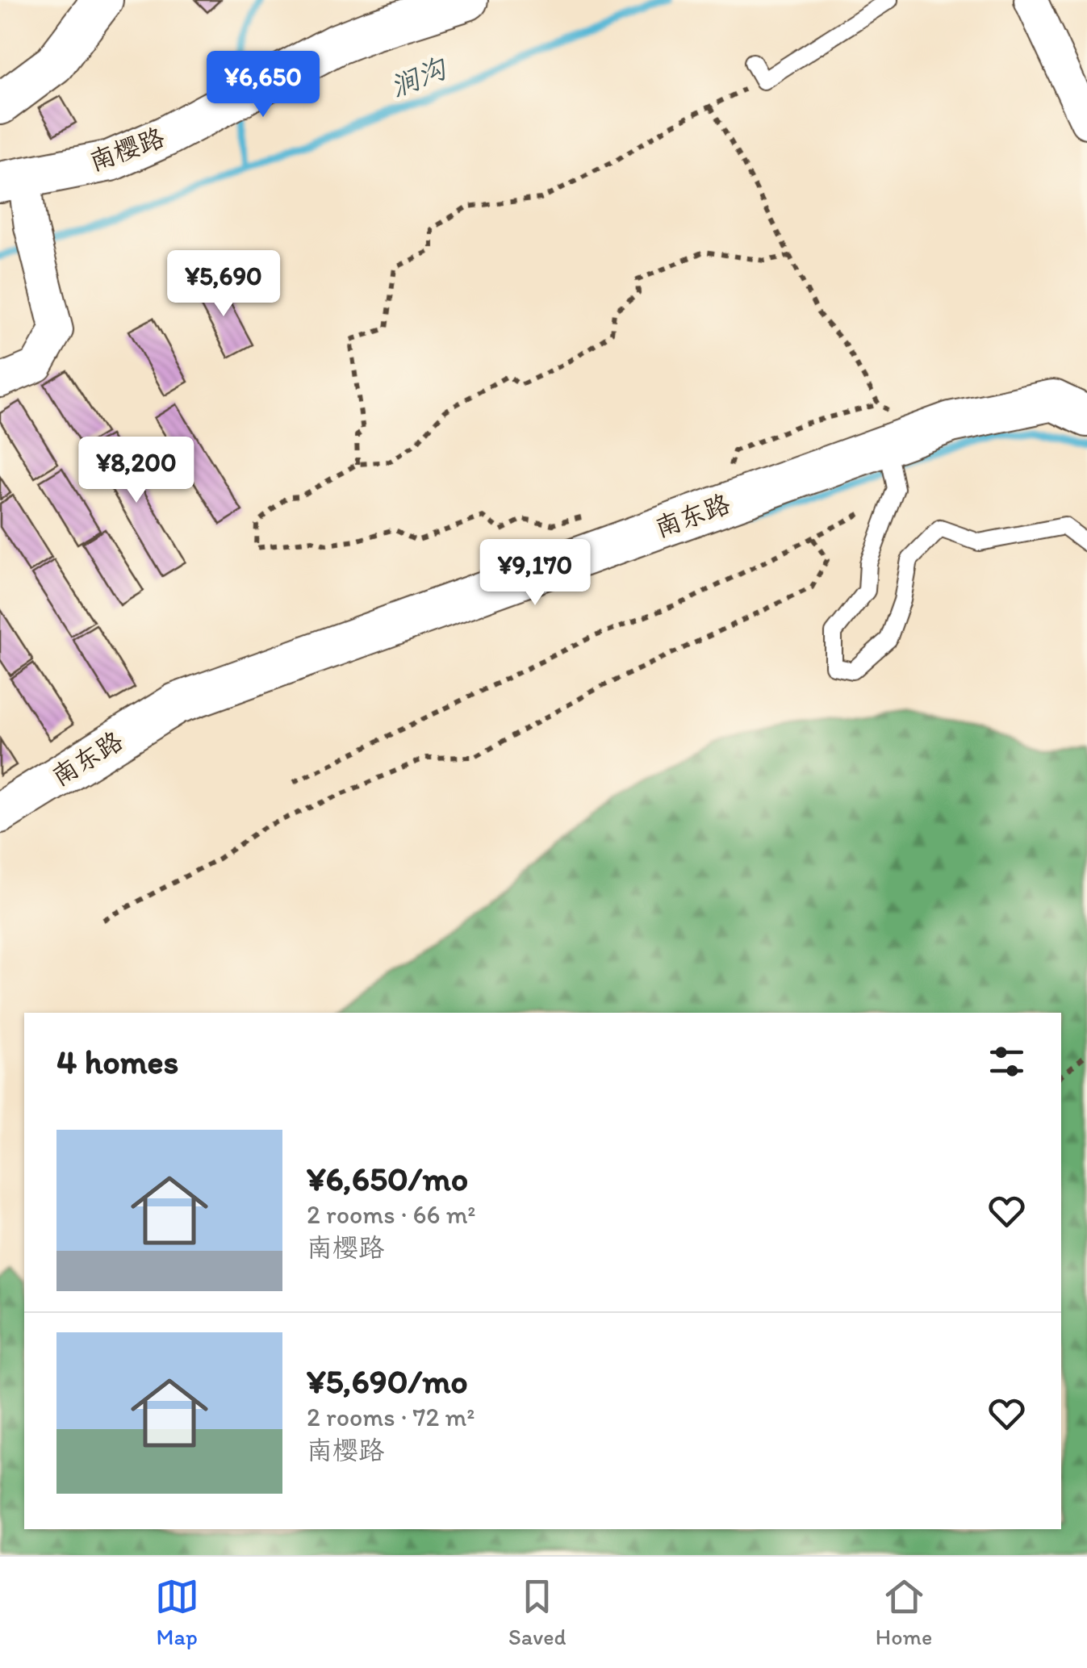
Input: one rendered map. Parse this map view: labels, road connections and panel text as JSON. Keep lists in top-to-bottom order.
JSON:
{
  "streets": {
    "street": ["南樱路", "南东路"]
  },
  "water": ["涧沟"],
  "page": {
    "price": [
      "¥6,650",
      "¥5,690",
      "¥8,200",
      "¥9,170"
    ],
    "heading": "4 homes",
    "list": [
      {
        "name": "¥6,650/mo",
        "note": "2 rooms · 66 m² · 南樱路"
      },
      {
        "name": "¥5,690/mo",
        "note": "2 rooms · 72 m² · 南樱路"
      }
    ],
    "tabs": ["Map", "Saved", "Home"]
  }
}
